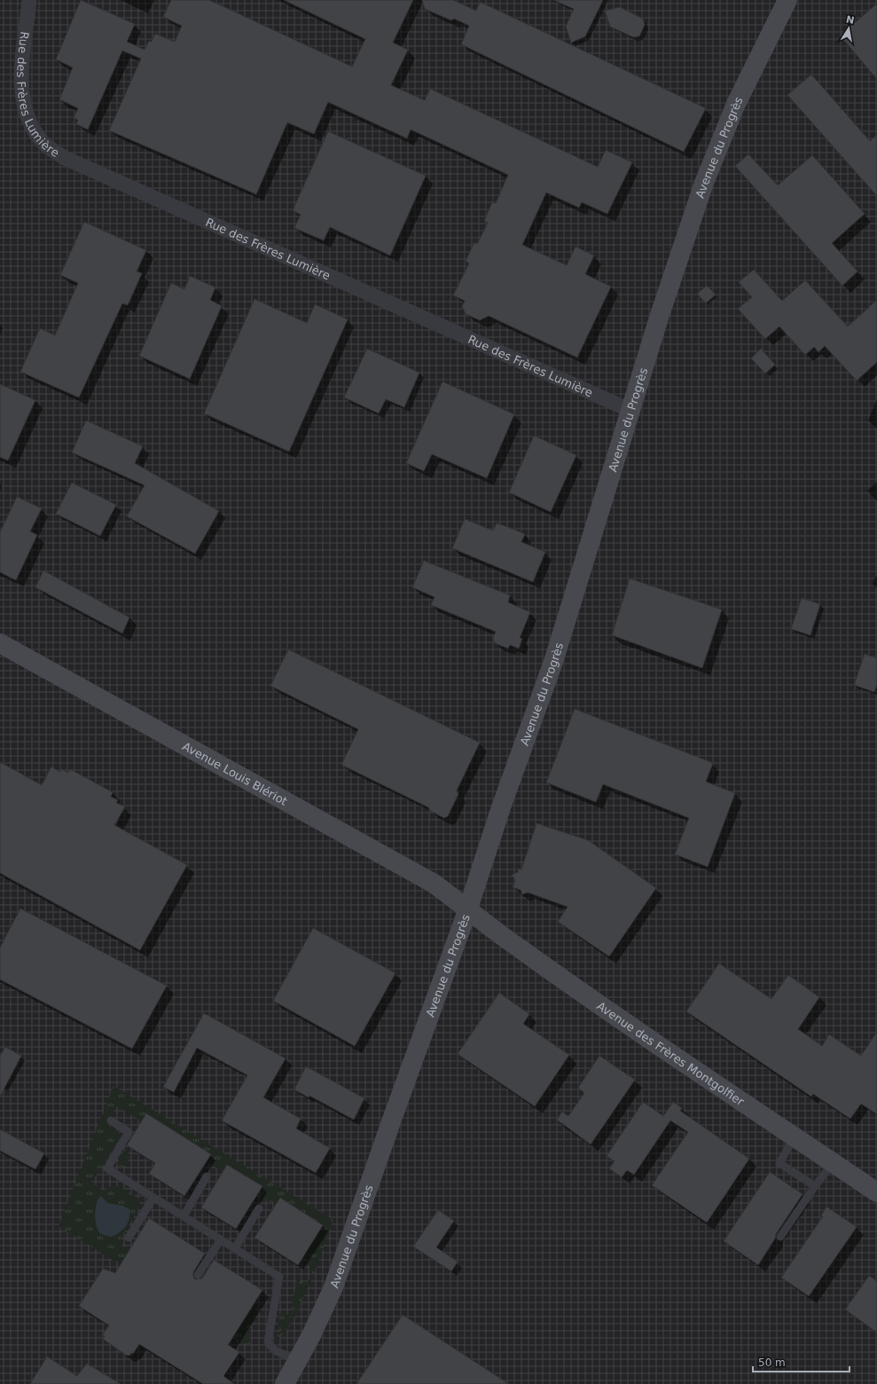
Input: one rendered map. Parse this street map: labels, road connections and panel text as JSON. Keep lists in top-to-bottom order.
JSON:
{
  "streets": {
    "street": [
      "Rue des Frères Lumière",
      "Avenue du Progrès",
      "Avenue Louis Blériot",
      "Avenue des Frères Montgolfier"
    ]
  },
  "crossings": [
    ["Rue des Frères Lumière", "Avenue du Progrès"],
    ["Avenue du Progrès", "Avenue Louis Blériot"],
    ["Avenue du Progrès", "Avenue des Frères Montgolfier"],
    ["Avenue Louis Blériot", "Avenue des Frères Montgolfier"]
  ],
  "scale_bar": "50 m",
  "north": "top"
}
